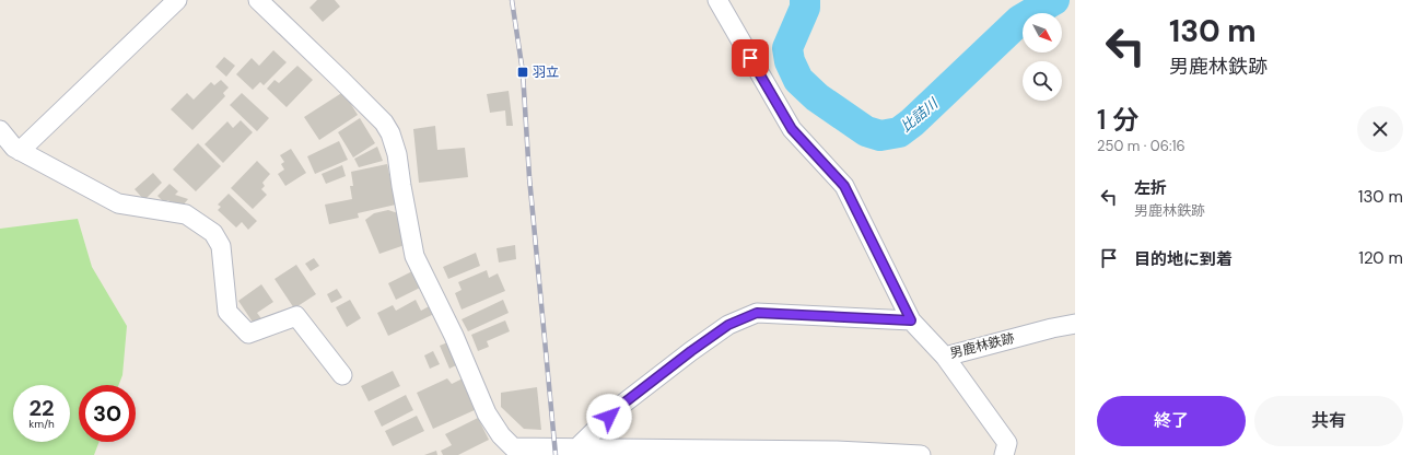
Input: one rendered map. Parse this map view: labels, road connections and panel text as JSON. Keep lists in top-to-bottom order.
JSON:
{
  "streets": {
    "street": ["男鹿林鉄跡"]
  },
  "water": ["比詰川"],
  "places": {
    "transit": ["羽立"]
  },
  "north": "bottom right",
  "page": {
    "turn": ["130 m", "男鹿林鉄跡"],
    "heading": ["1 分", "250 m · 06:16"],
    "list": [
      {
        "name": "左折",
        "note": "男鹿林鉄跡",
        "value": "130 m"
      },
      {
        "name": "目的地に到着",
        "value": "120 m"
      }
    ],
    "speed": "22 km/h",
    "limit": "30",
    "buttons": ["終了", "共有"]
  }
}
